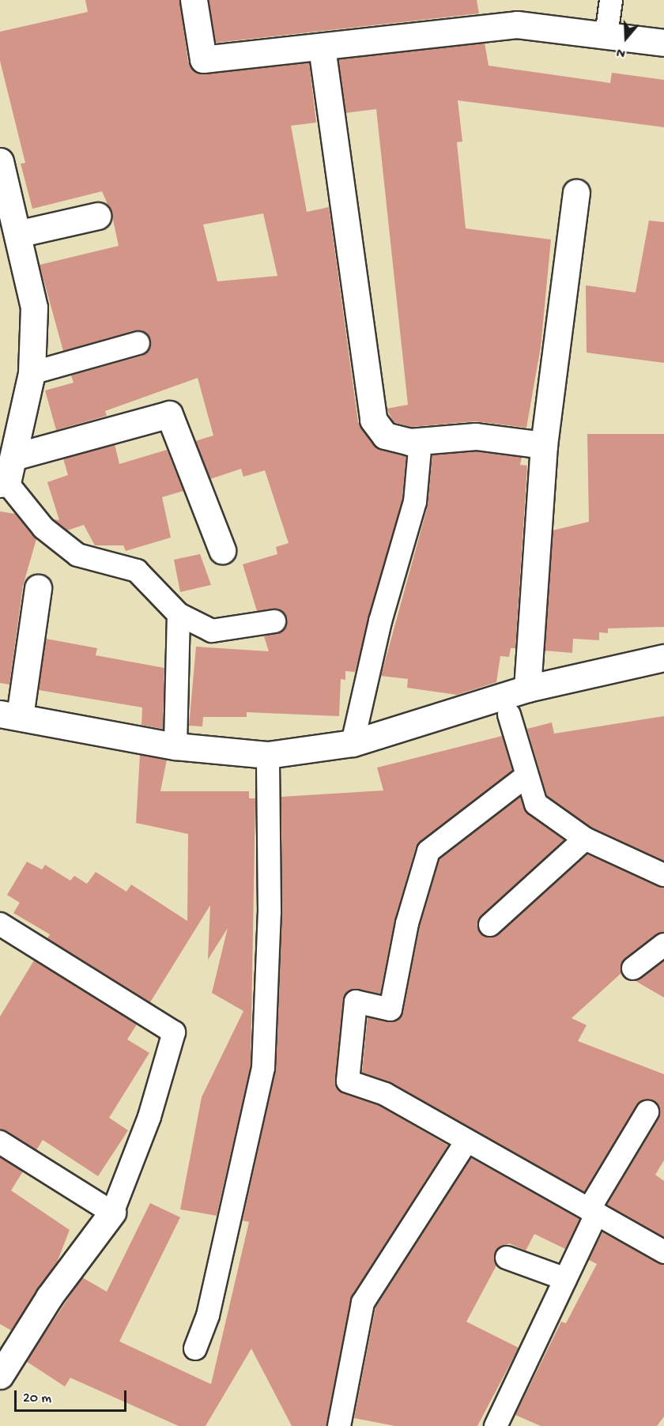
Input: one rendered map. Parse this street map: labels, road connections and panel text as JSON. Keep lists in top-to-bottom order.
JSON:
{
  "scale_bar": "20 m",
  "north": "bottom"
}
